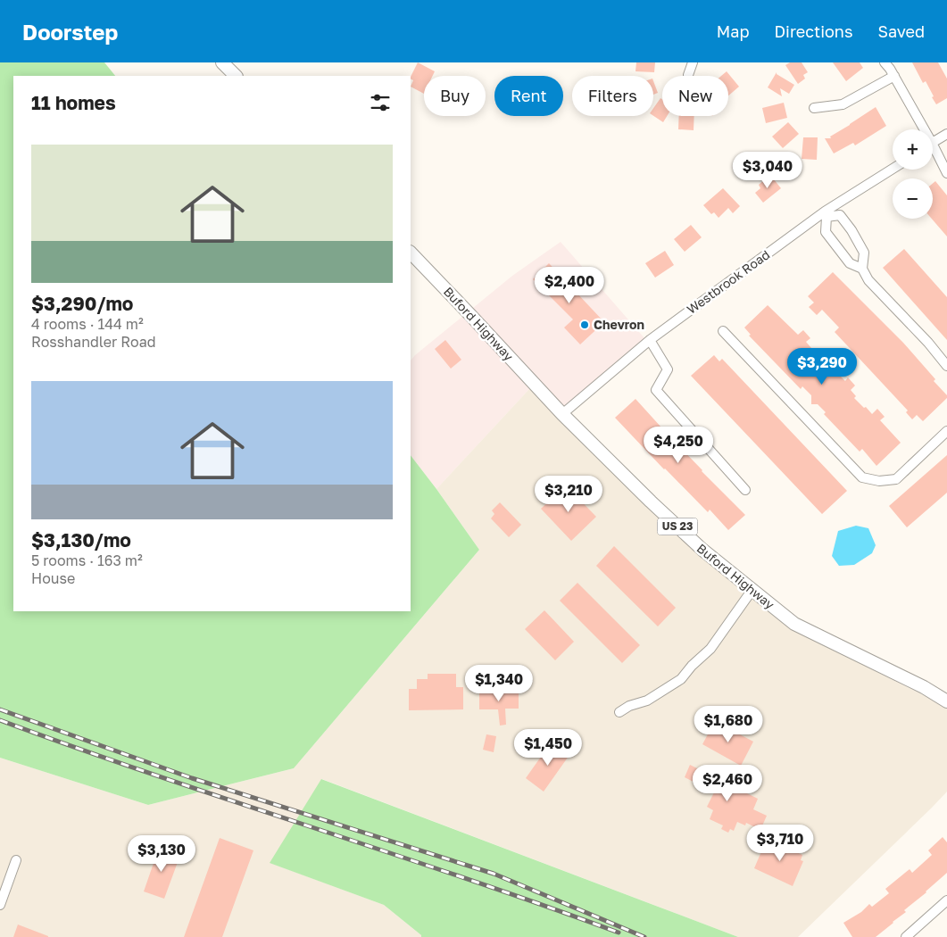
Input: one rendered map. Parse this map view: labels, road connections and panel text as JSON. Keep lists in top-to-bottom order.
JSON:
{
  "streets": {
    "main road": ["Buford Highway", "US 23"],
    "street": ["Westbrook Road"]
  },
  "crossings": [
    ["Westbrook Road", "Buford Highway"]
  ],
  "places": ["Chevron"],
  "page": {
    "header": "Doorstep",
    "nav": ["Map", "Directions", "Saved"],
    "chip": [
      "Buy",
      "Rent",
      "Filters",
      "New"
    ],
    "heading": "11 homes",
    "map_buttons": ["+", "−"],
    "list": [
      {
        "name": "$3,290/mo",
        "note": "4 rooms · 144 m² · Rosshandler Road"
      },
      {
        "name": "$3,130/mo",
        "note": "5 rooms · 163 m² · House"
      }
    ],
    "price": [
      "$3,040",
      "$2,400",
      "$3,290",
      "$4,250",
      "$3,210",
      "$1,340",
      "$1,680",
      "$1,450",
      "$2,460",
      "$3,710",
      "$3,130"
    ]
  }
}
